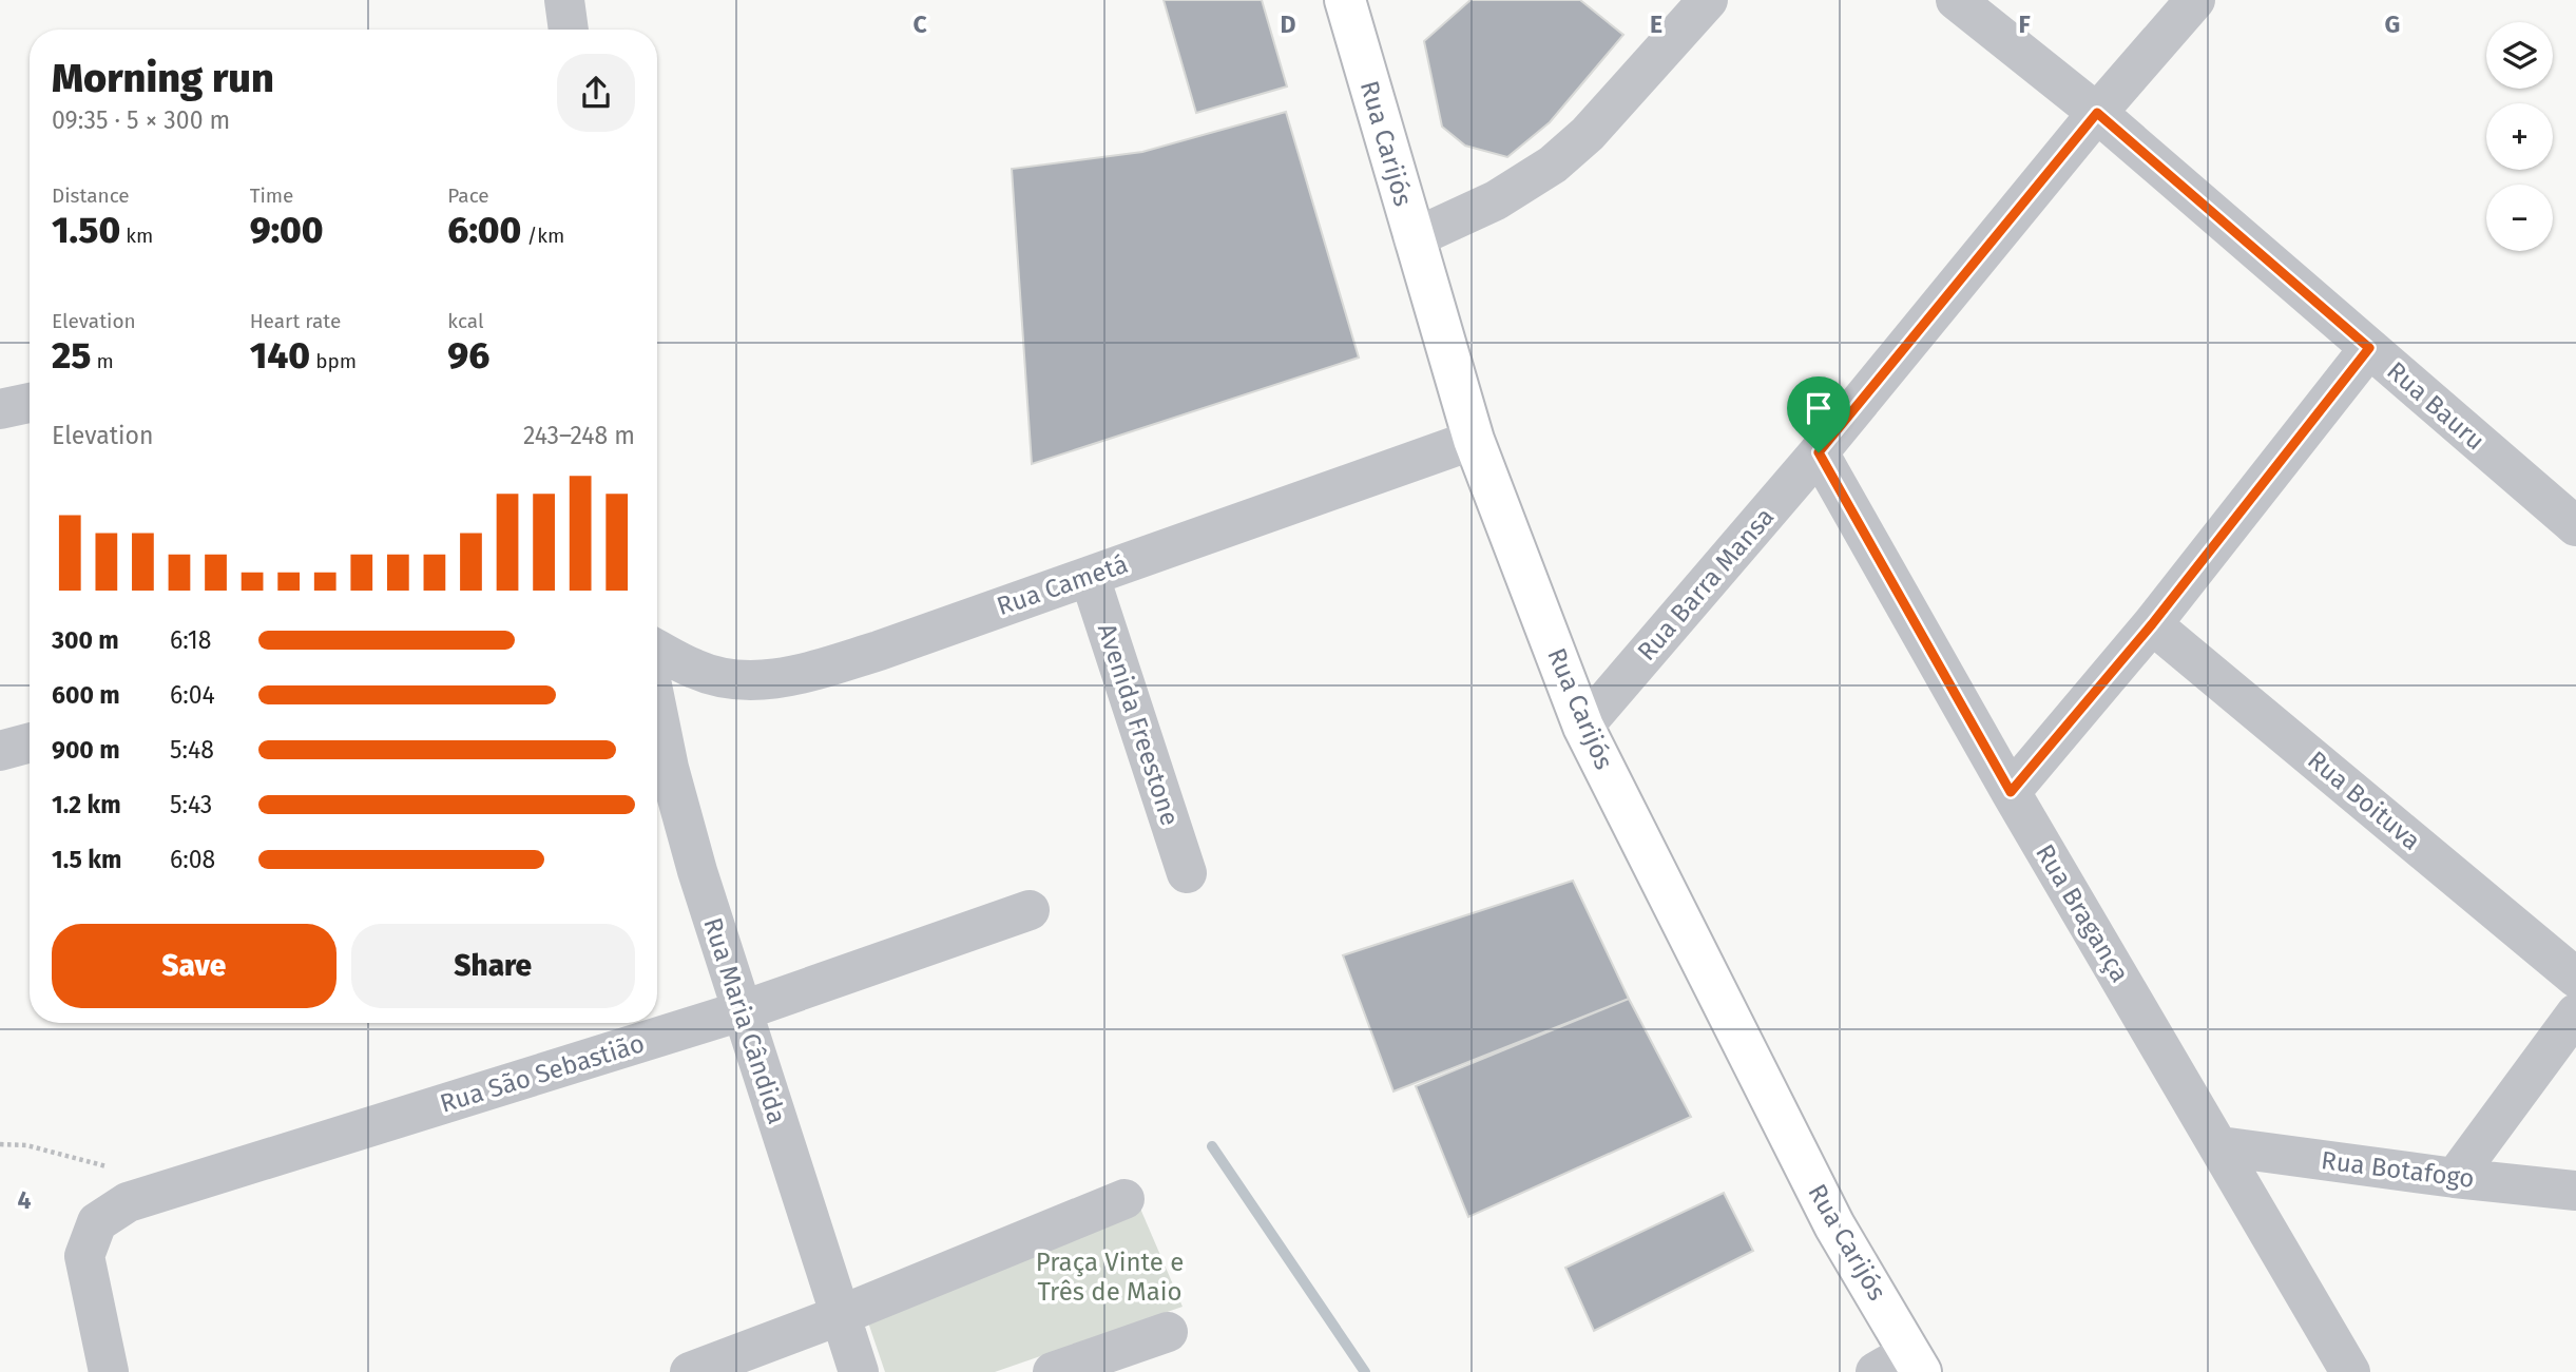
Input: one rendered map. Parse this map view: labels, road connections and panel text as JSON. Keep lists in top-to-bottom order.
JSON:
{
  "streets": {
    "main road": ["Rua Carijós"],
    "street": [
      "Rua Bauru",
      "Rua Barra Mansa",
      "Rua Cametá",
      "Avenida Freestone",
      "Rua Boituva",
      "Rua Bragança",
      "Rua Maria Cândida",
      "Rua São Sebastião",
      "Rua Botafogo"
    ]
  },
  "crossings": [
    ["Rua Carijós", "Rua Barra Mansa"],
    ["Rua Carijós", "Rua Cametá"],
    ["Rua Bauru", "Rua Barra Mansa"],
    ["Rua Barra Mansa", "Rua Bragança"],
    ["Rua Cametá", "Avenida Freestone"],
    ["Rua Bragança", "Rua Botafogo"],
    ["Rua Maria Cândida", "Rua São Sebastião"]
  ],
  "parks": ["Praça Vinte e Três de Maio"],
  "page": {
    "map_buttons": ["+", "−"],
    "heading": ["Morning run", "09:35 · 5 × 300 m"],
    "stats": [
      ["Distance", "1.50 km"],
      ["Time", "9:00"],
      ["Pace", "6:00 /km"],
      ["Elevation", "25 m"],
      ["Heart rate", "140 bpm"],
      ["kcal", "96"]
    ],
    "chart": ["Elevation", "243–248 m"],
    "list": [
      {
        "name": "300 m",
        "note": "6:18"
      },
      {
        "name": "600 m",
        "note": "6:04"
      },
      {
        "name": "900 m",
        "note": "5:48"
      },
      {
        "name": "1.2 km",
        "note": "5:43"
      },
      {
        "name": "1.5 km",
        "note": "6:08"
      }
    ],
    "buttons": ["Save", "Share"]
  },
  "grid": {
    "columns": [
      "C",
      "D",
      "E",
      "F",
      "G"
    ],
    "rows": ["4"]
  }
}
